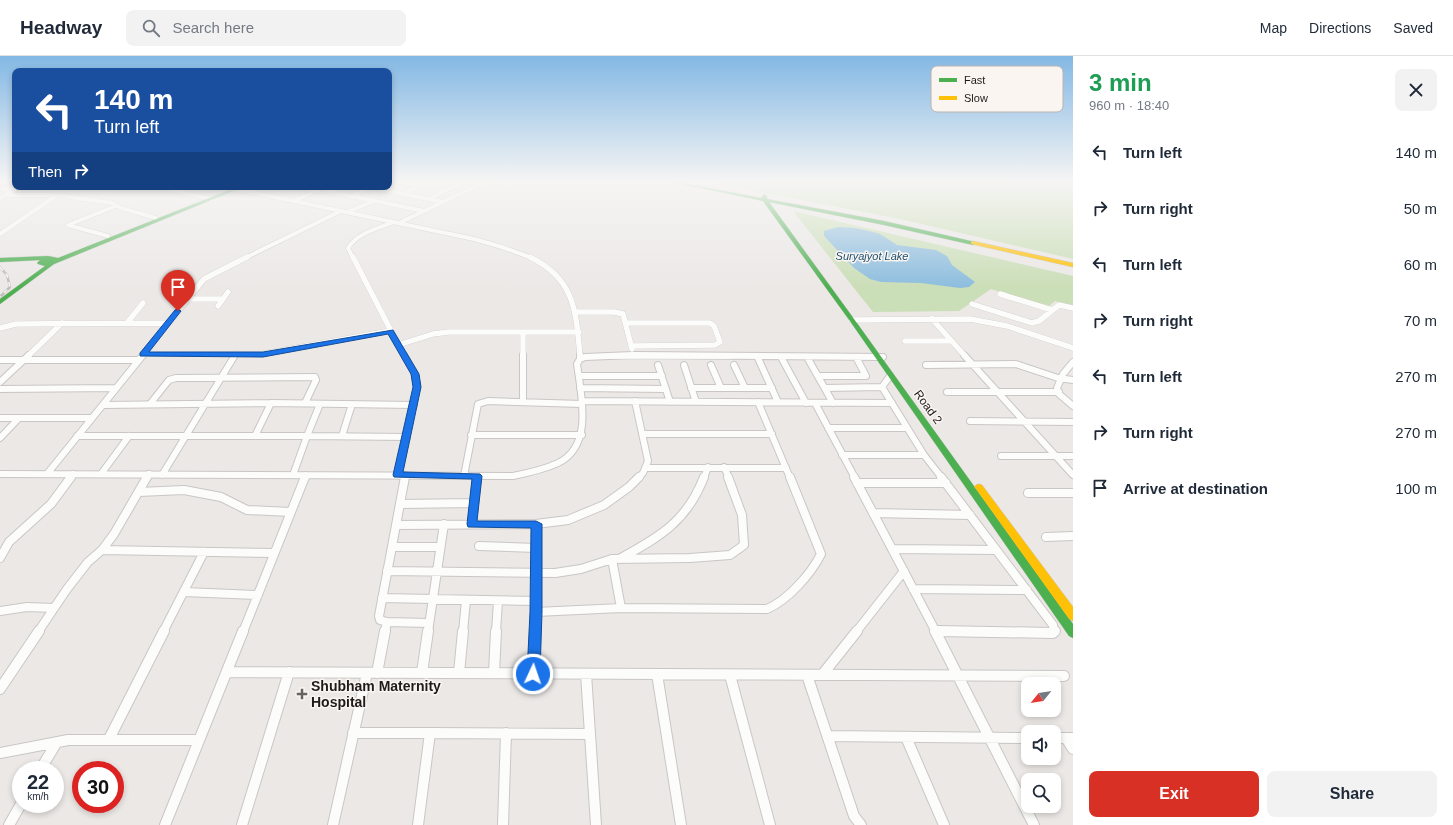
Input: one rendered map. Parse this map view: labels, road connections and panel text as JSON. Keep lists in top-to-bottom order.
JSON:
{
  "streets": {
    "main road": ["Road 2"]
  },
  "water": ["Suryajyot Lake"],
  "places": {
    "health": ["Shubham Maternity Hospital"]
  },
  "legend": ["Fast", "Slow"],
  "north": "bottom left",
  "page": {
    "header": "Headway",
    "search": "Search here",
    "nav": ["Map", "Directions", "Saved"],
    "heading": ["3 min", "960 m · 18:40"],
    "turn": ["140 m", "Turn left"],
    "list": [
      {
        "name": "Turn left",
        "value": "140 m"
      },
      {
        "name": "Turn right",
        "value": "50 m"
      },
      {
        "name": "Turn left",
        "value": "60 m"
      },
      {
        "name": "Turn right",
        "value": "70 m"
      },
      {
        "name": "Turn left",
        "value": "270 m"
      },
      {
        "name": "Turn right",
        "value": "270 m"
      },
      {
        "name": "Arrive at destination",
        "value": "100 m"
      }
    ],
    "then": "Then",
    "speed": "22 km/h",
    "limit": "30",
    "buttons": ["Exit", "Share"]
  }
}
